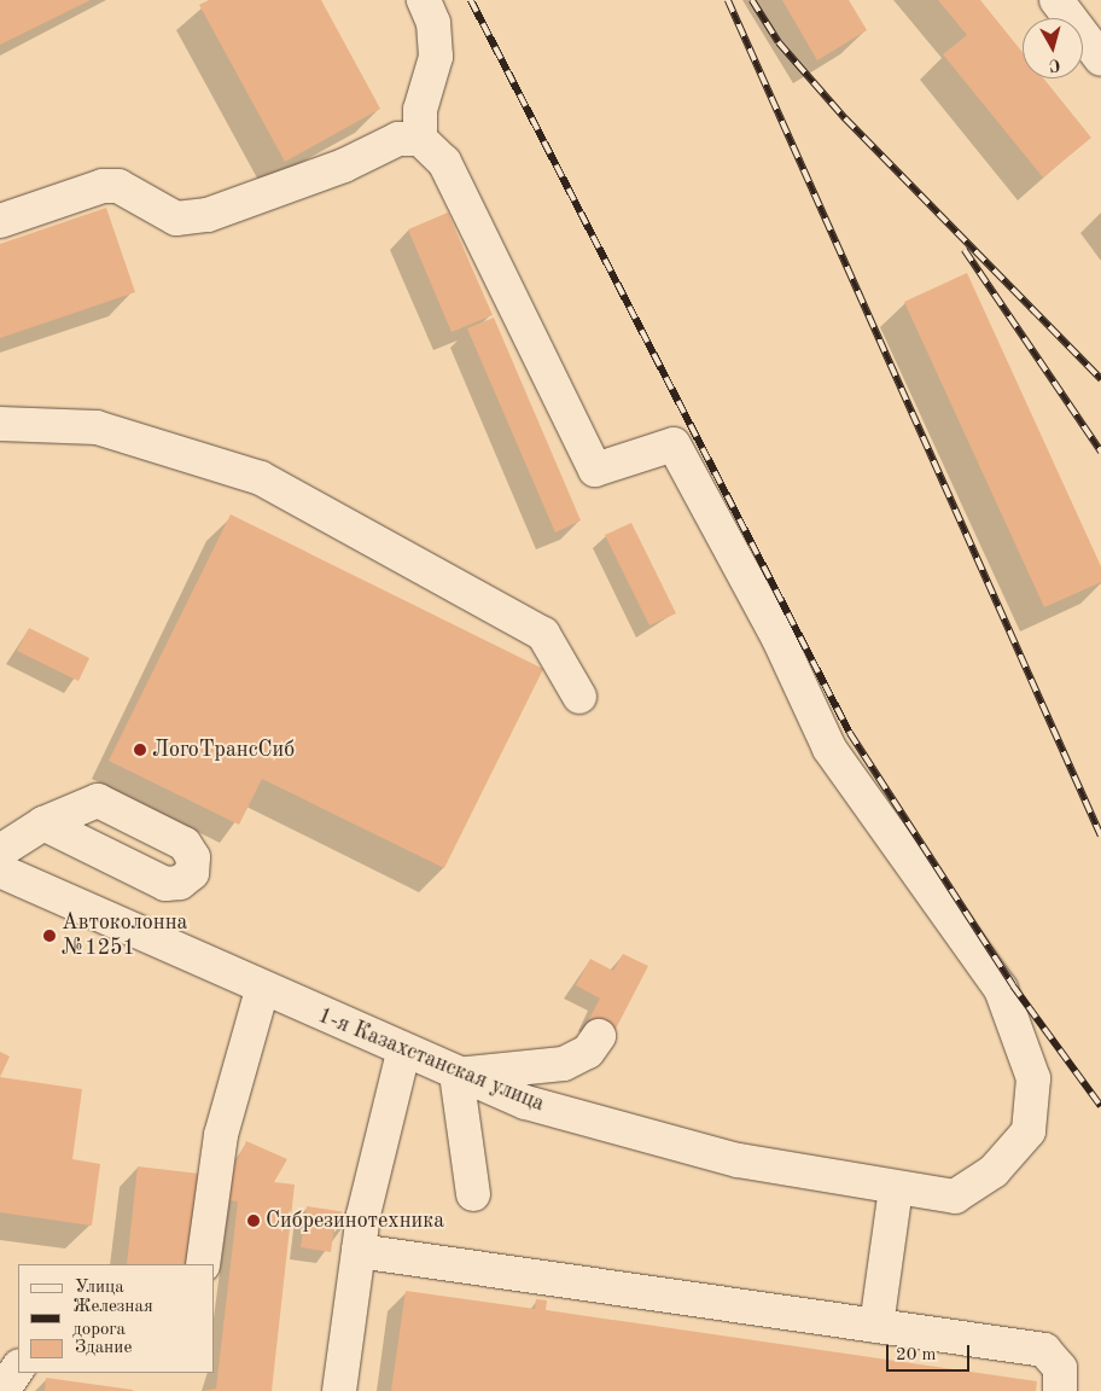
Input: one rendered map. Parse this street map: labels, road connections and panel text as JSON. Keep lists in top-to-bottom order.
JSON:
{
  "streets": {
    "street": ["1-я Казахстанская улица"]
  },
  "places": ["ЛогоТрансСиб", "Автоколонна №1251", "Сибрезинотехника"],
  "legend": ["Улица", "Железная дорога", "Здание"],
  "scale_bar": "20 m",
  "north": "bottom"
}
